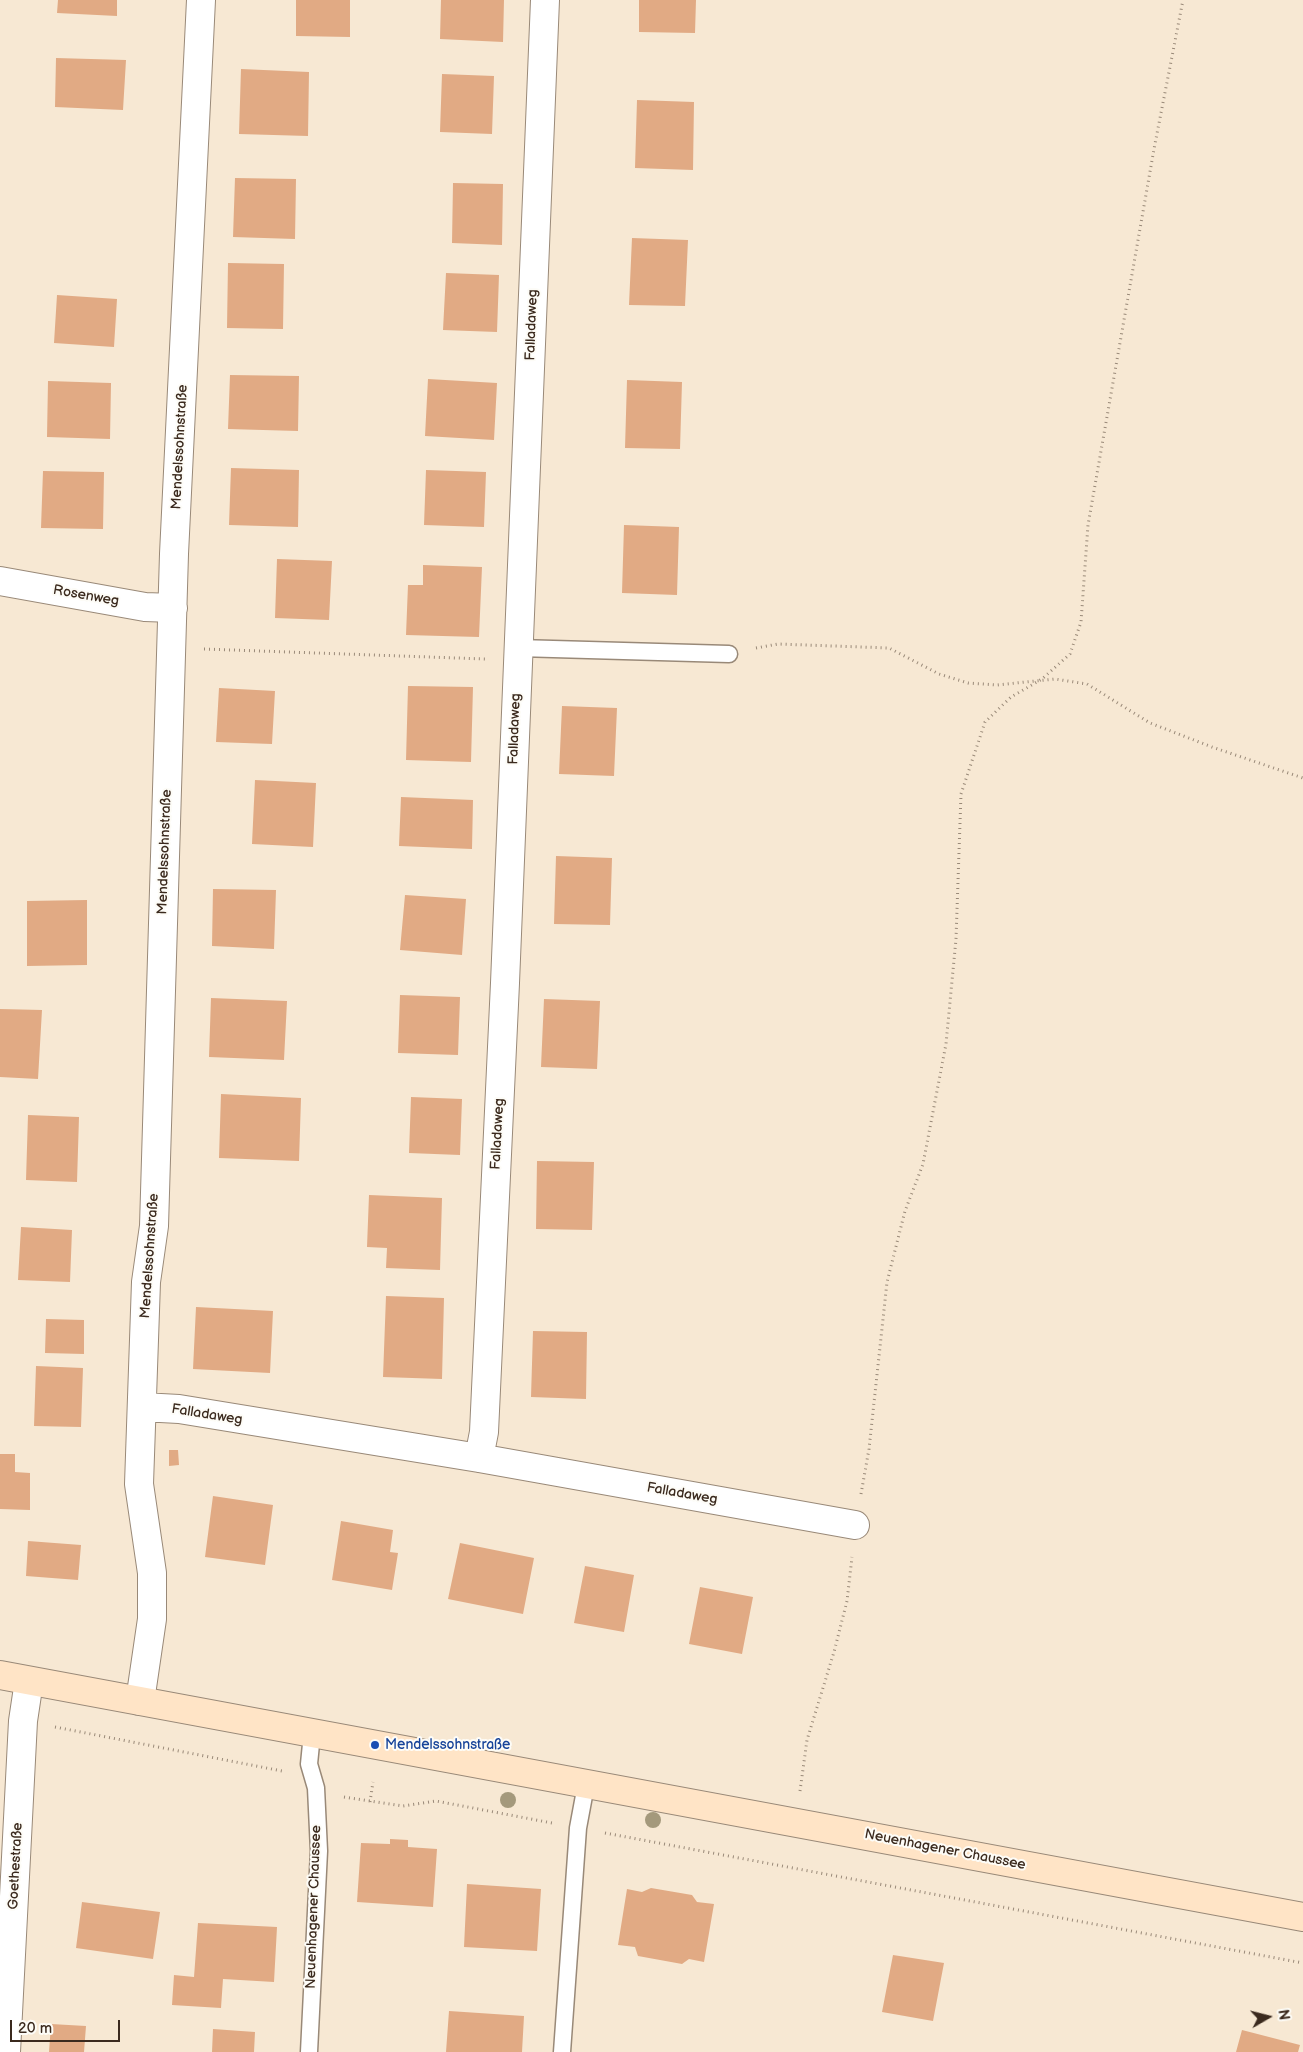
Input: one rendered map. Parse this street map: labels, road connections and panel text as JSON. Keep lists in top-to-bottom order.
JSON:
{
  "streets": {
    "street": [
      "Falladaweg",
      "Mendelssohnstraße",
      "Rosenweg",
      "Neuenhagener Chaussee",
      "Goethestraße"
    ]
  },
  "crossings": [
    ["Falladaweg", "Mendelssohnstraße"],
    ["Mendelssohnstraße", "Rosenweg"],
    ["Mendelssohnstraße", "Neuenhagener Chaussee"],
    ["Neuenhagener Chaussee", "Goethestraße"]
  ],
  "places": ["Mendelssohnstraße"],
  "scale_bar": "20 m",
  "north": "right"
}
